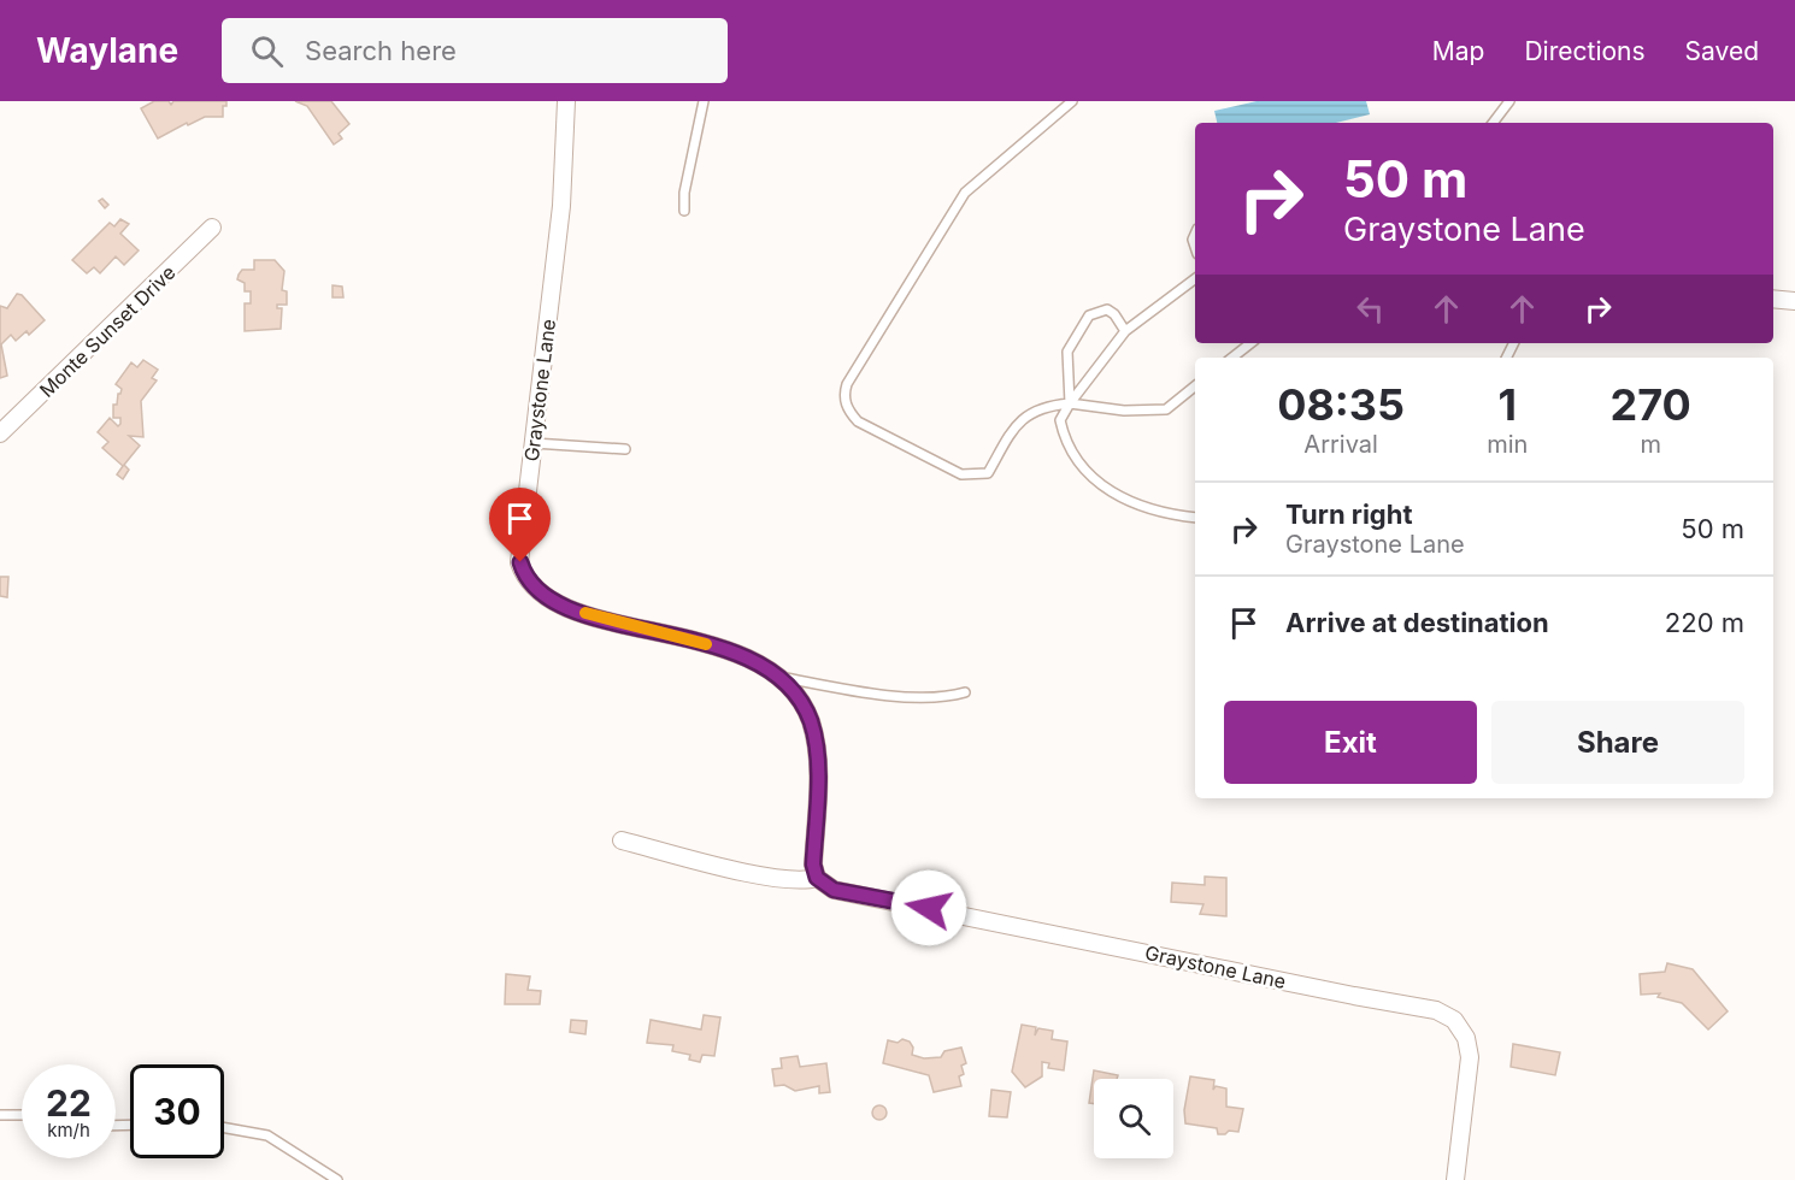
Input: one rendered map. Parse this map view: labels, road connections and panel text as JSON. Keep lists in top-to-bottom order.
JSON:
{
  "streets": {
    "street": ["Monte Sunset Drive", "Graystone Lane"]
  },
  "page": {
    "header": "Waylane",
    "search": "Search here",
    "nav": ["Map", "Directions", "Saved"],
    "turn": ["50 m", "Graystone Lane"],
    "eta": [
      "08:35",
      "Arrival",
      "1",
      "min",
      "270",
      "m"
    ],
    "list": [
      {
        "name": "Turn right",
        "note": "Graystone Lane",
        "value": "50 m"
      },
      {
        "name": "Arrive at destination",
        "value": "220 m"
      }
    ],
    "buttons": ["Exit", "Share"],
    "speed": "22 km/h",
    "limit": "30"
  }
}
